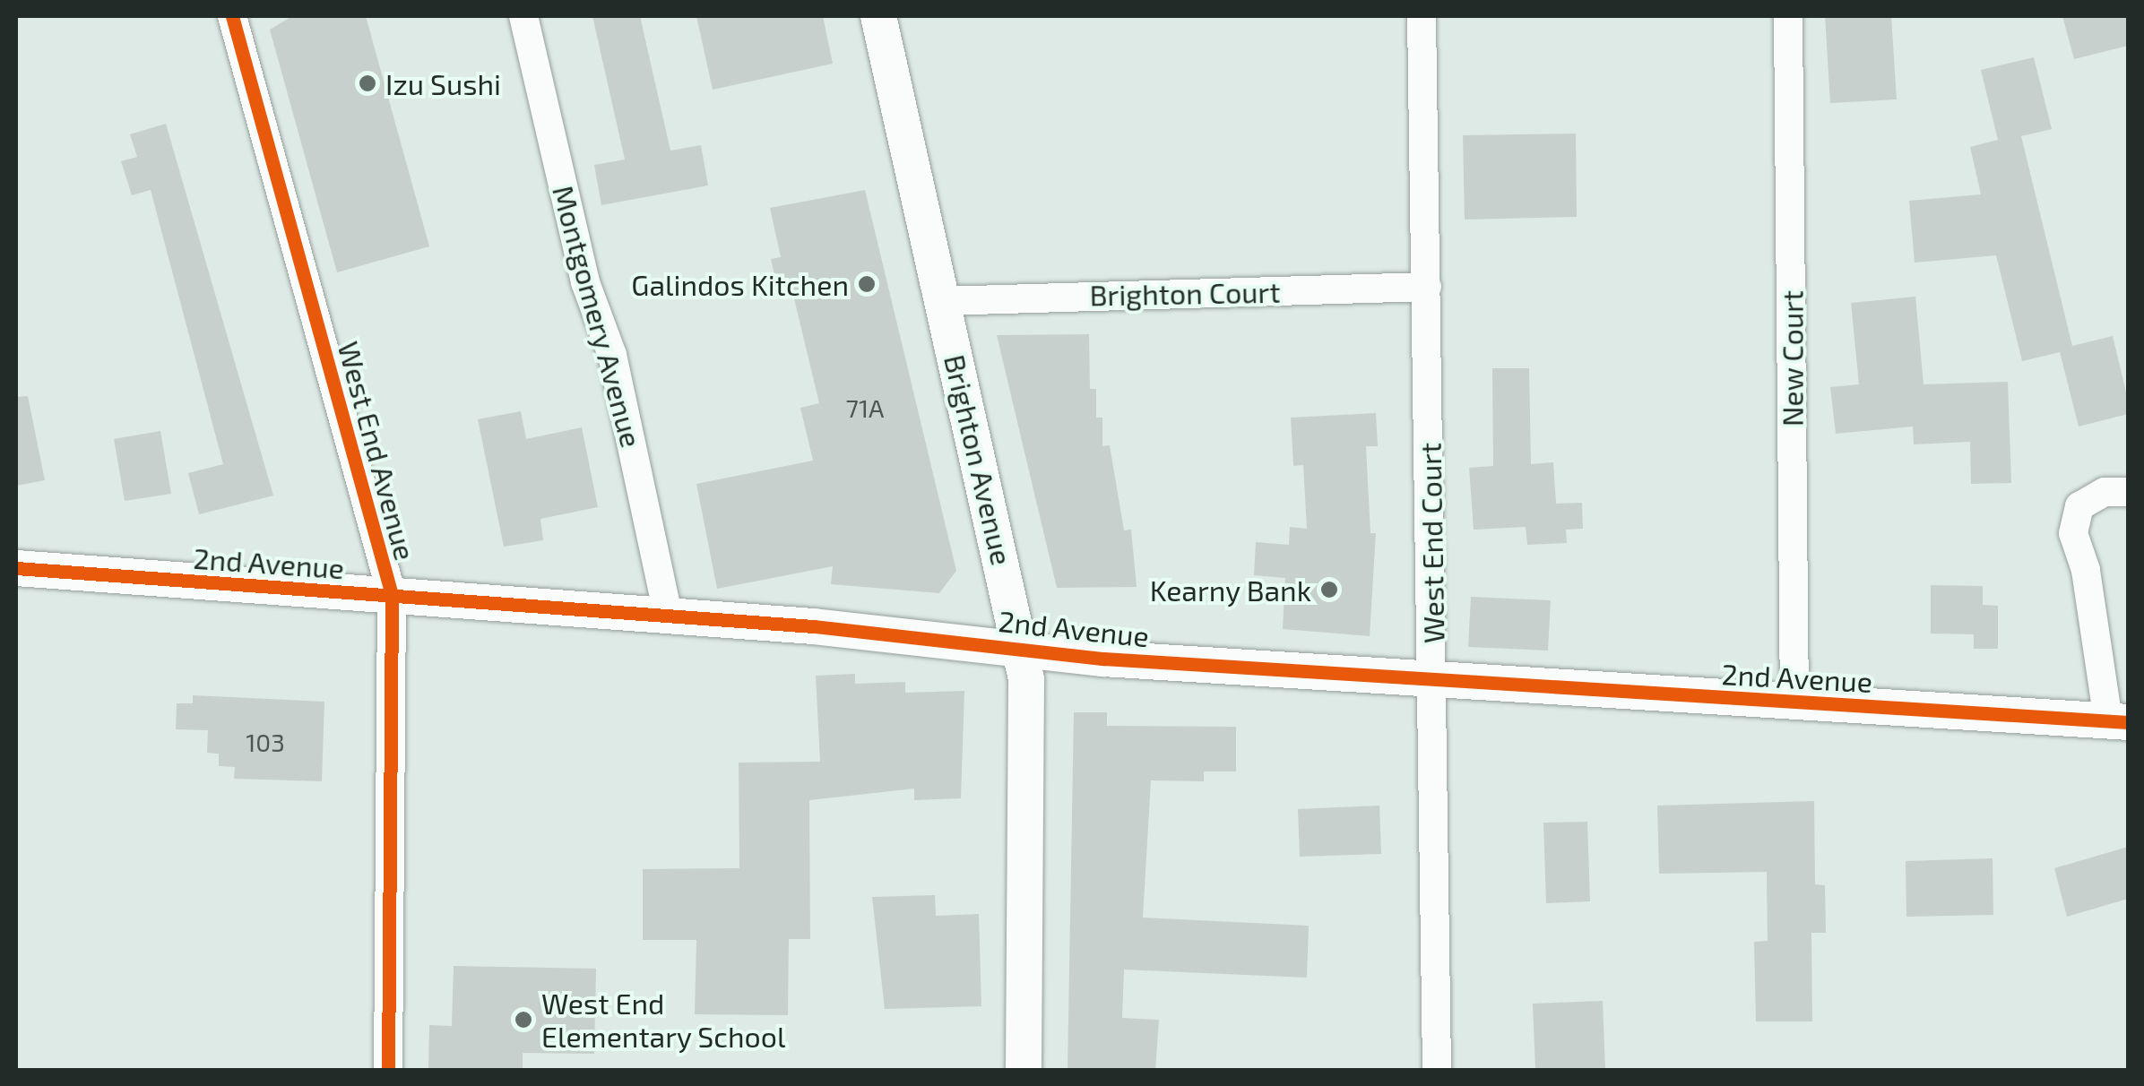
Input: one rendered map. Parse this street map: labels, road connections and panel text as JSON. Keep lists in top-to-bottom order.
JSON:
{
  "streets": {
    "street": [
      "Brighton Court",
      "Montgomery Avenue",
      "New Court",
      "West End Avenue",
      "Brighton Avenue",
      "West End Court",
      "2nd Avenue"
    ]
  },
  "crossings": [
    ["Brighton Court", "Brighton Avenue"],
    ["Brighton Court", "West End Court"],
    ["Montgomery Avenue", "2nd Avenue"],
    ["New Court", "2nd Avenue"],
    ["West End Avenue", "2nd Avenue"],
    ["Brighton Avenue", "2nd Avenue"],
    ["West End Court", "2nd Avenue"]
  ],
  "places": [
    "Izu Sushi",
    "Galindos Kitchen",
    "Kearny Bank",
    "West End Elementary School"
  ],
  "house_numbers": ["71A", "103"]
}
